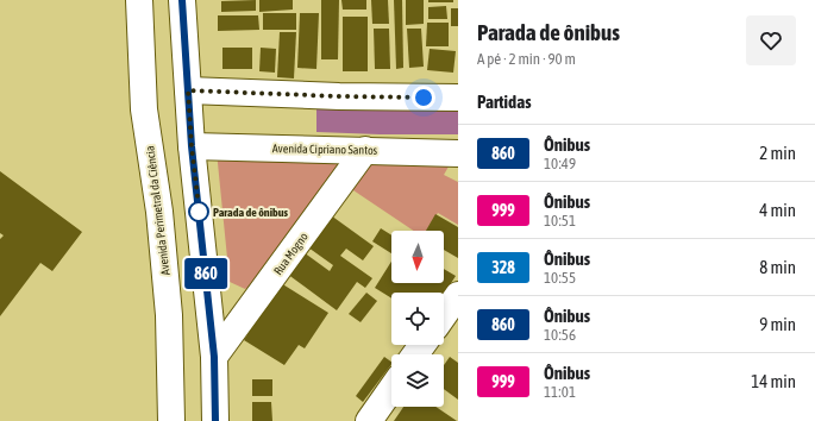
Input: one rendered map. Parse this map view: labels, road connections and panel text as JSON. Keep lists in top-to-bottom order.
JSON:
{
  "streets": {
    "street": ["Avenida Cipriano Santos", "Avenida Perimetral da Ciência", "Rua Mogno"]
  },
  "crossings": [
    ["Avenida Cipriano Santos", "Rua Mogno"]
  ],
  "places": ["Parada de ônibus"],
  "lines": ["bus line 860"],
  "north": "bottom",
  "page": {
    "on_map": "860",
    "heading": [
      ["Parada de ônibus", "A pé · 2 min · 90 m"],
      "Partidas"
    ],
    "list": [
      {
        "mark": "860",
        "name": "Ônibus",
        "note": "10:49",
        "value": "2 min"
      },
      {
        "mark": "999",
        "name": "Ônibus",
        "note": "10:51",
        "value": "4 min"
      },
      {
        "mark": "328",
        "name": "Ônibus",
        "note": "10:55",
        "value": "8 min"
      },
      {
        "mark": "860",
        "name": "Ônibus",
        "note": "10:56",
        "value": "9 min"
      },
      {
        "mark": "999",
        "name": "Ônibus",
        "note": "11:01",
        "value": "14 min"
      }
    ]
  }
}
